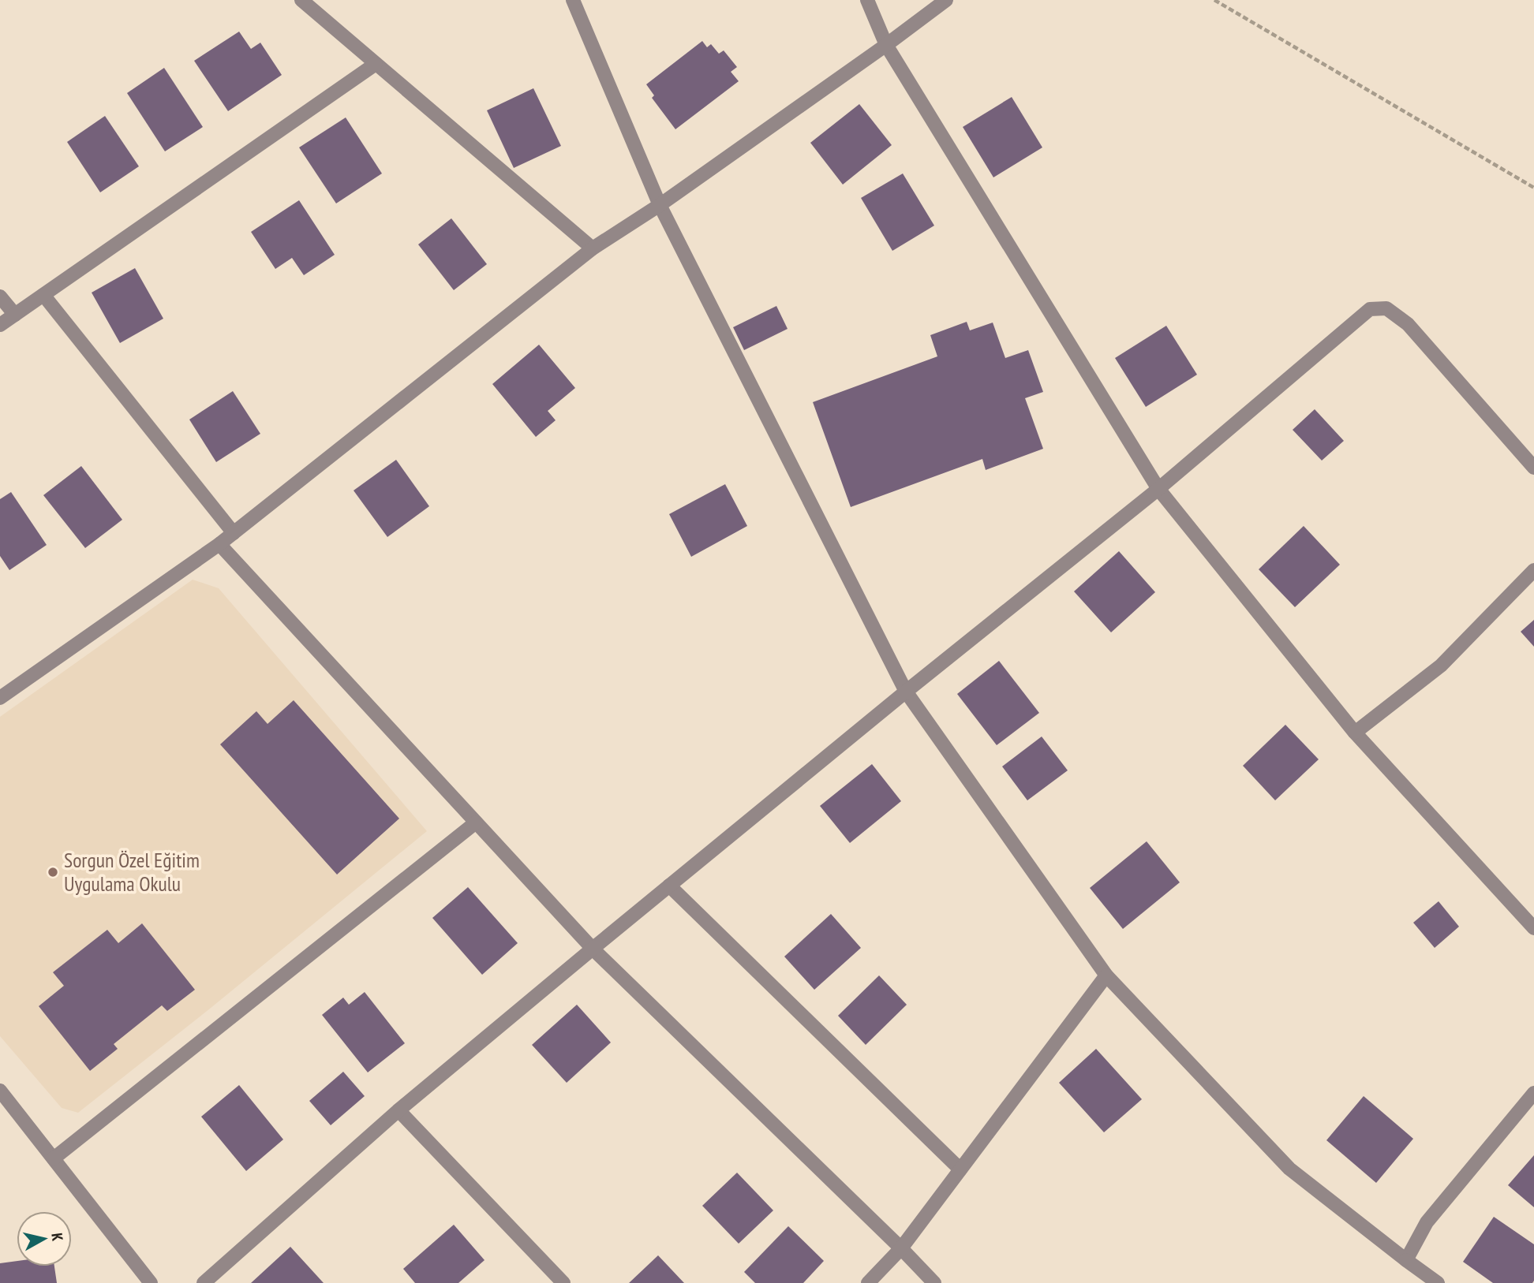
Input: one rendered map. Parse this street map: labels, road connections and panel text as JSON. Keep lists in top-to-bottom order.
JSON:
{
  "places": ["Sorgun Özel Eğitim Uygulama Okulu"],
  "north": "right"
}
